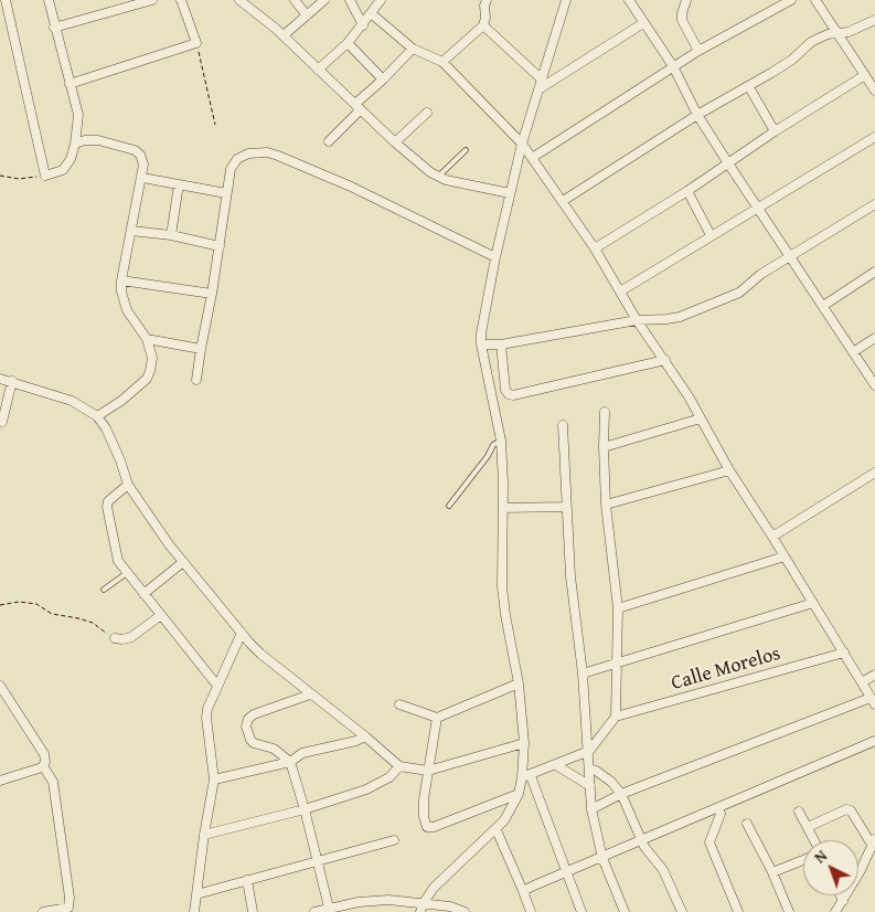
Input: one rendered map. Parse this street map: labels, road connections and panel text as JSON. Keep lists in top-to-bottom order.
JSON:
{
  "streets": {
    "street": ["Calle Morelos"]
  },
  "north": "top left"
}
